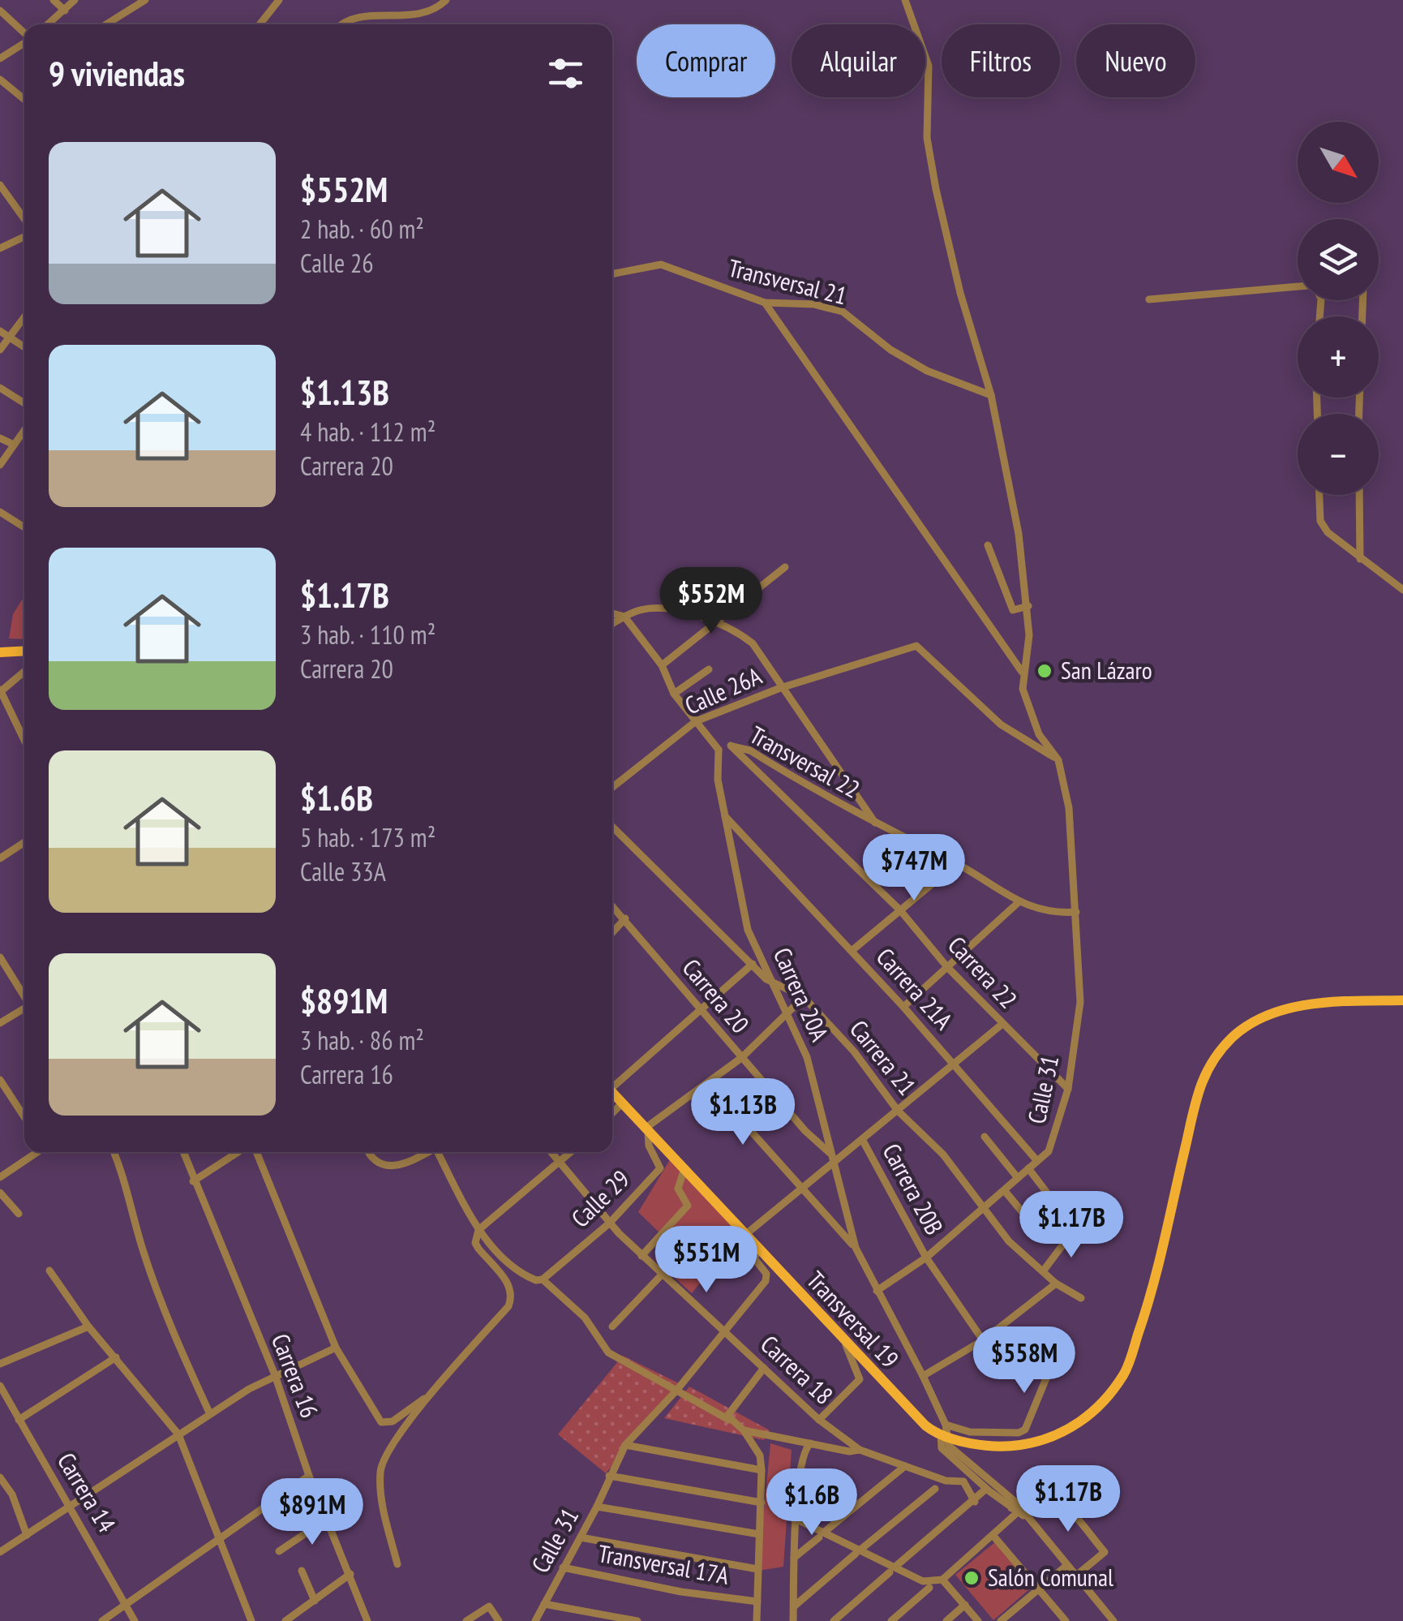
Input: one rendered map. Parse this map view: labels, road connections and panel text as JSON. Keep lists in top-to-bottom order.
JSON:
{
  "streets": {
    "main road": ["Transversal 19"],
    "street": [
      "Transversal 21",
      "Calle 26A",
      "Transversal 22",
      "Carrera 22",
      "Carrera 21A",
      "Carrera 20A",
      "Carrera 20",
      "Carrera 21",
      "Calle 31",
      "Carrera 20B",
      "Calle 29",
      "Carrera 18",
      "Carrera 16",
      "Carrera 14",
      "Transversal 17A"
    ]
  },
  "crossings": [
    ["Calle 26A", "Calle 31"],
    ["Transversal 22", "Carrera 22"],
    ["Transversal 22", "Carrera 20A"],
    ["Transversal 22", "Calle 31"],
    ["Carrera 22", "Calle 31"],
    ["Carrera 21A", "Carrera 20A"],
    ["Carrera 21A", "Calle 31"],
    ["Carrera 20A", "Carrera 20"],
    ["Carrera 20A", "Carrera 21"],
    ["Carrera 20A", "Calle 31"],
    ["Carrera 20A", "Transversal 19"],
    ["Carrera 21", "Calle 31"],
    ["Calle 31", "Carrera 20B"],
    ["Calle 31", "Transversal 19"],
    ["Calle 31", "Carrera 18"],
    ["Calle 31", "Transversal 17A"],
    ["Calle 29", "Transversal 19"],
    ["Calle 29", "Carrera 18"]
  ],
  "places": ["San Lázaro", "Salón Comunal"],
  "north": "bottom right",
  "page": {
    "chip": [
      "Comprar",
      "Alquilar",
      "Filtros",
      "Nuevo"
    ],
    "heading": "9 viviendas",
    "map_buttons": ["+", "−"],
    "list": [
      {
        "name": "$552M",
        "note": "2 hab. · 60 m² · Calle 26"
      },
      {
        "name": "$1.13B",
        "note": "4 hab. · 112 m² · Carrera 20"
      },
      {
        "name": "$1.17B",
        "note": "3 hab. · 110 m² · Carrera 20"
      },
      {
        "name": "$1.6B",
        "note": "5 hab. · 173 m² · Calle 33A"
      },
      {
        "name": "$891M",
        "note": "3 hab. · 86 m² · Carrera 16"
      }
    ],
    "price": [
      "$552M",
      "$747M",
      "$1.13B",
      "$1.17B",
      "$551M",
      "$558M",
      "$1.17B",
      "$1.6B",
      "$891M"
    ]
  }
}
